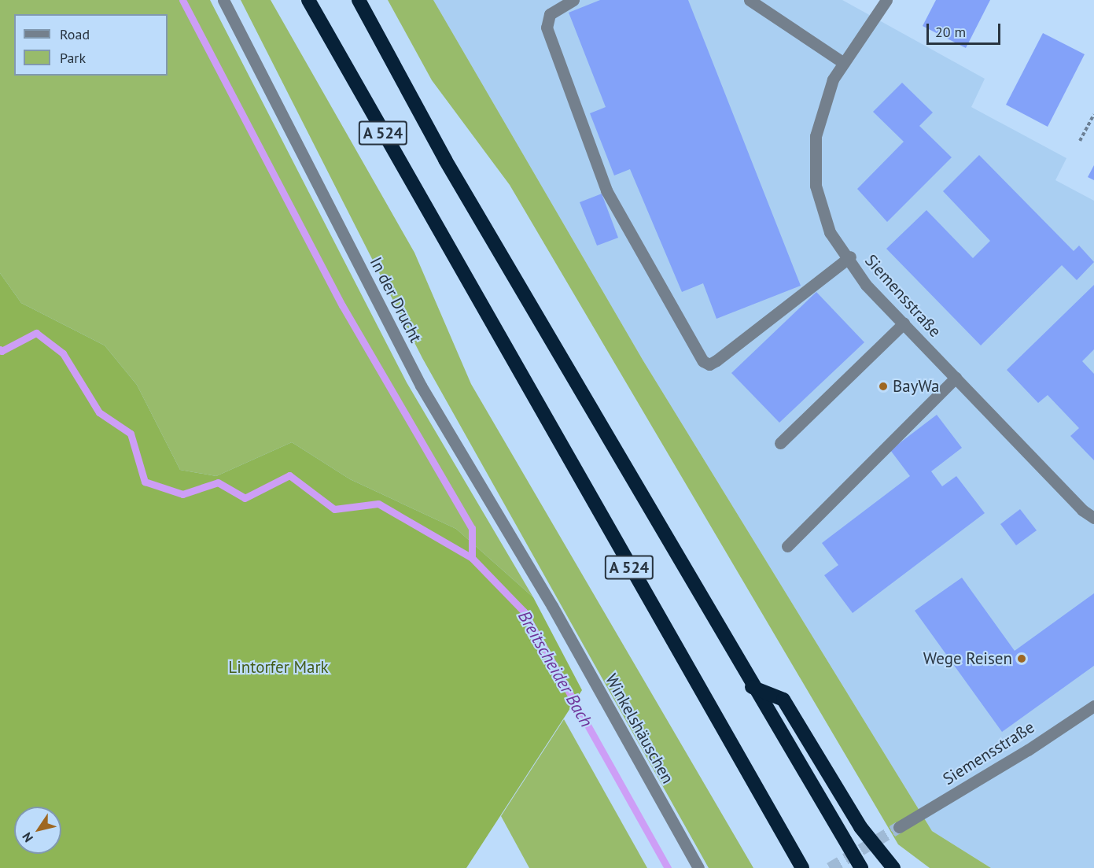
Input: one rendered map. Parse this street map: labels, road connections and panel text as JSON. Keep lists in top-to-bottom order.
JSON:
{
  "streets": {
    "highway": ["A 524"],
    "street": ["Siemensstraße", "In der Drucht", "Winkelshäuschen"]
  },
  "crossings": [
    ["In der Drucht", "Winkelshäuschen"]
  ],
  "water": ["Breitscheider Bach"],
  "parks": ["Lintorfer Mark"],
  "places": ["BayWa", "Wege Reisen"],
  "legend": ["Road", "Park"],
  "scale_bar": "20 m",
  "north": "bottom left"
}
